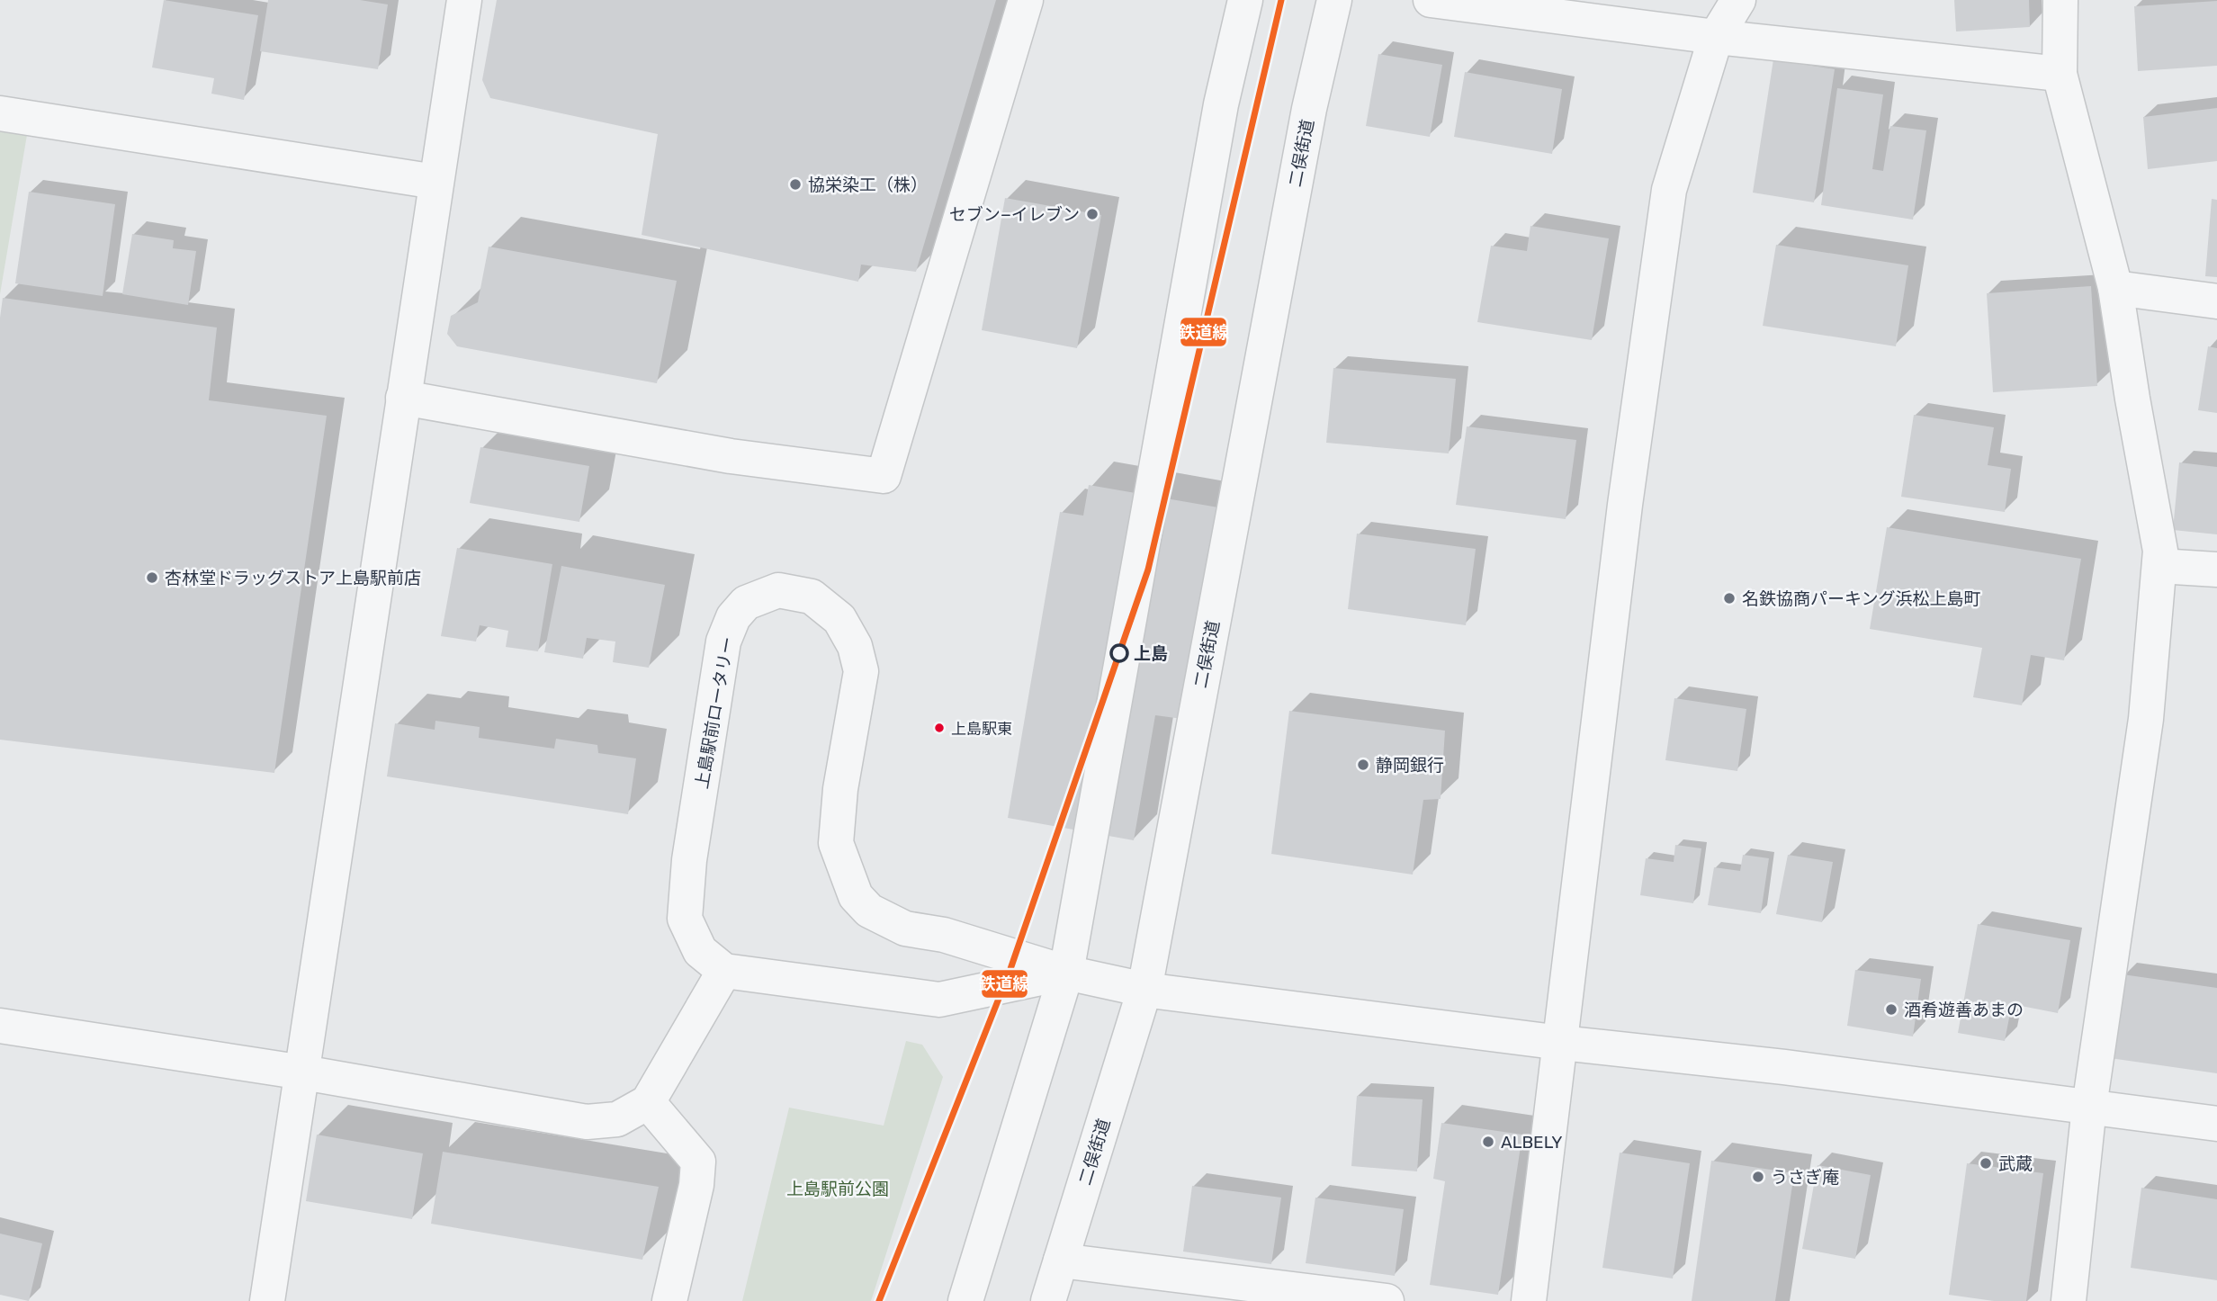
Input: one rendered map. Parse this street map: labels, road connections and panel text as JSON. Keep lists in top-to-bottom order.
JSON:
{
  "streets": {
    "street": ["二俣街道", "上島駅前ロータリー"]
  },
  "crossings": [
    ["二俣街道", "上島駅前ロータリー"]
  ],
  "parks": ["上島駅前公園"],
  "places": [
    "協栄染工（株）",
    "セブン−イレブン",
    "杏林堂ドラッグストア上島駅前店",
    "名鉄協商パーキング浜松上島町",
    "上島",
    "上島駅東",
    "静岡銀行",
    "酒肴遊善あまの",
    "ALBELY",
    "武蔵",
    "うさぎ庵"
  ],
  "lines": ["transit line 鉄道線"]
}
